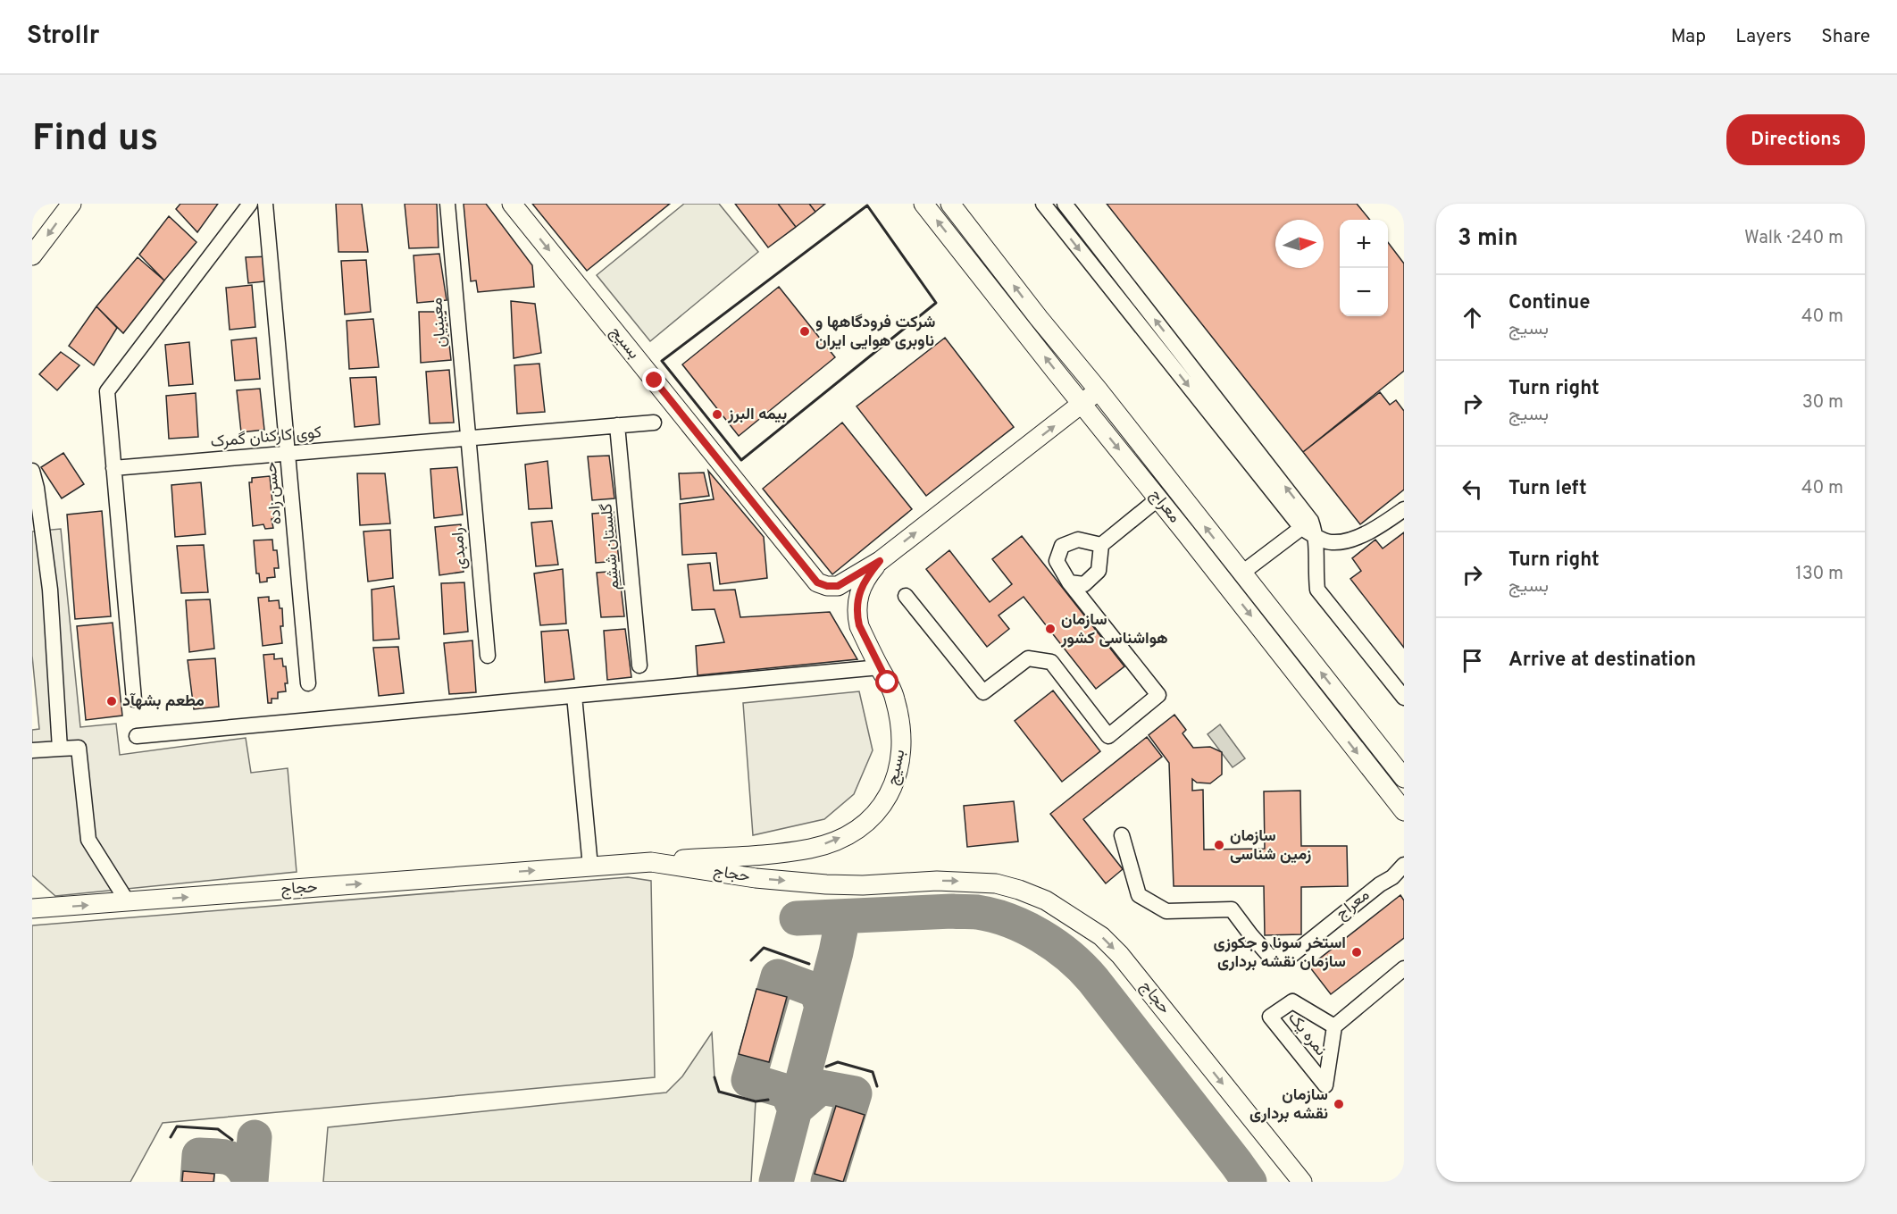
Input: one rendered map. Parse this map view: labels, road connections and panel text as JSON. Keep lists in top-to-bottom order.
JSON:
{
  "streets": {
    "main road": ["بسیج", "معراج", "حجاج"],
    "street": [
      "معینیان",
      "کوی کارکنان گمرک",
      "حسن زاده",
      "گلستان ششم",
      "رامبدی",
      "نمره یک"
    ]
  },
  "crossings": [
    ["معینیان", "کوی کارکنان گمرک"],
    ["معینیان", "رامبدی"],
    ["بسیج", "حجاج"],
    ["کوی کارکنان گمرک", "حسن زاده"],
    ["کوی کارکنان گمرک", "گلستان ششم"],
    ["کوی کارکنان گمرک", "رامبدی"]
  ],
  "one_way": ["حجاج"],
  "places": [
    "شرکت فرودگاهها و ناوبری هوایی ایران",
    "بیمه البرز",
    "سازمان هواشناسی کشور",
    "مطعم بشهآد",
    "سازمان زمین شناسی",
    "استخر سونا و جکوزی سازمان نقشه برداری",
    "سازمان نقشه برداری"
  ],
  "north": "right",
  "page": {
    "header": "Strollr",
    "nav": ["Map", "Layers", "Share"],
    "buttons": "Directions",
    "title": "Find us",
    "heading": ["3 min", "Walk · 240 m"],
    "map_buttons": ["+", "−"],
    "list": [
      ["Continue", "بسیج", "40 m"],
      ["Turn right", "بسیج", "30 m"],
      ["Turn left", "40 m"],
      ["Turn right", "بسیج", "130 m"],
      "Arrive at destination"
    ]
  }
}
